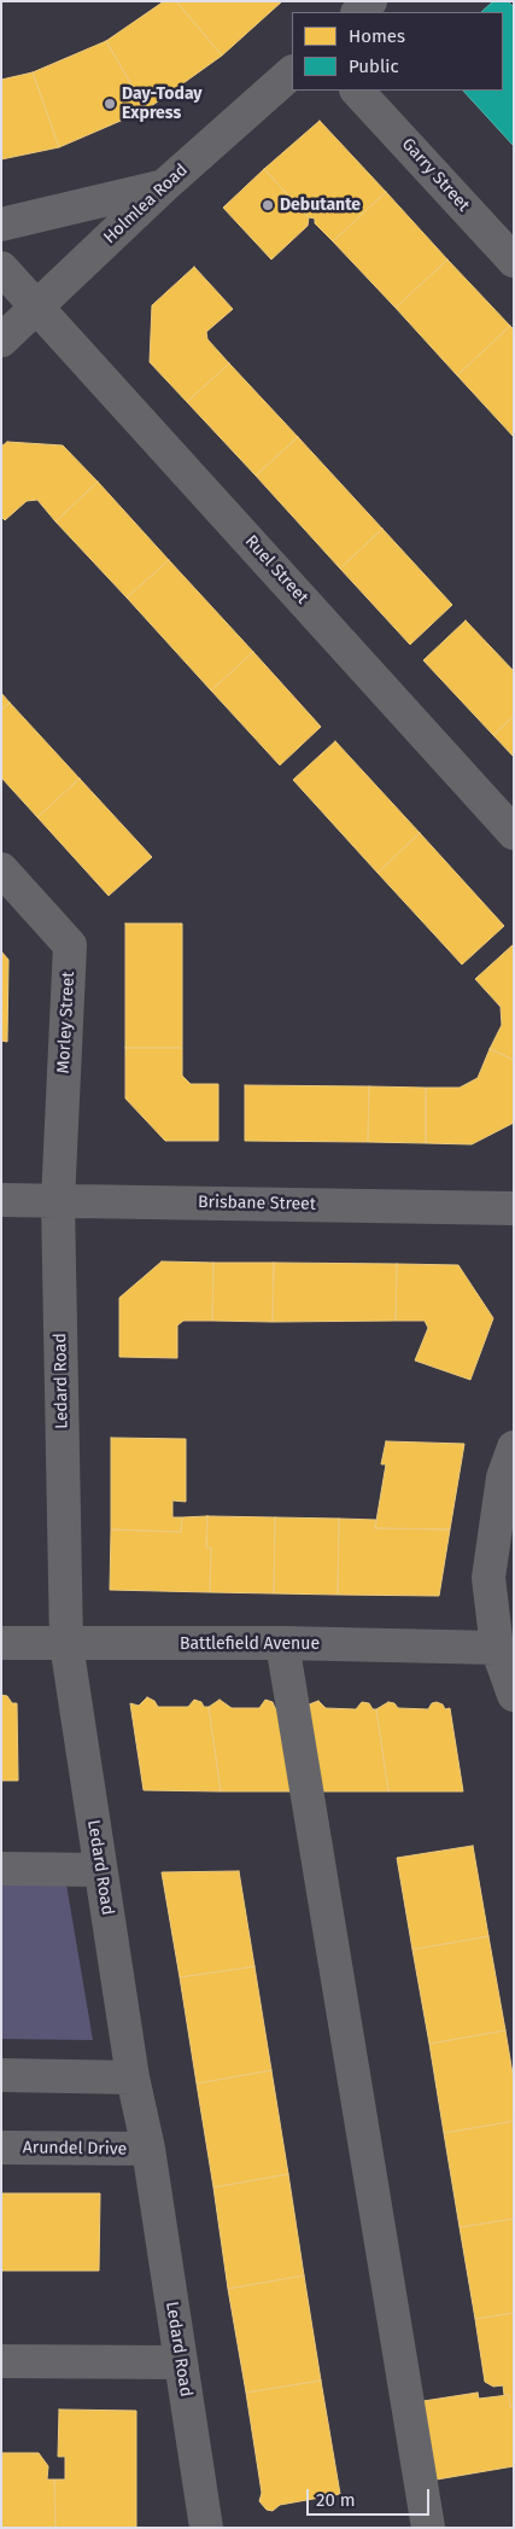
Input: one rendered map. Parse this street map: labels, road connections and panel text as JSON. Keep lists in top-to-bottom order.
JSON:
{
  "streets": {
    "street": [
      "Garry Street",
      "Holmlea Road",
      "Ruel Street",
      "Morley Street",
      "Brisbane Street",
      "Ledard Road",
      "Battlefield Avenue",
      "Arundel Drive"
    ]
  },
  "crossings": [
    ["Holmlea Road", "Ruel Street"],
    ["Morley Street", "Brisbane Street"],
    ["Morley Street", "Ledard Road"],
    ["Brisbane Street", "Ledard Road"],
    ["Ledard Road", "Battlefield Avenue"],
    ["Ledard Road", "Arundel Drive"]
  ],
  "places": ["Day-Today Express", "Debutante"],
  "legend": ["Homes", "Public"],
  "scale_bar": "20 m"
}
